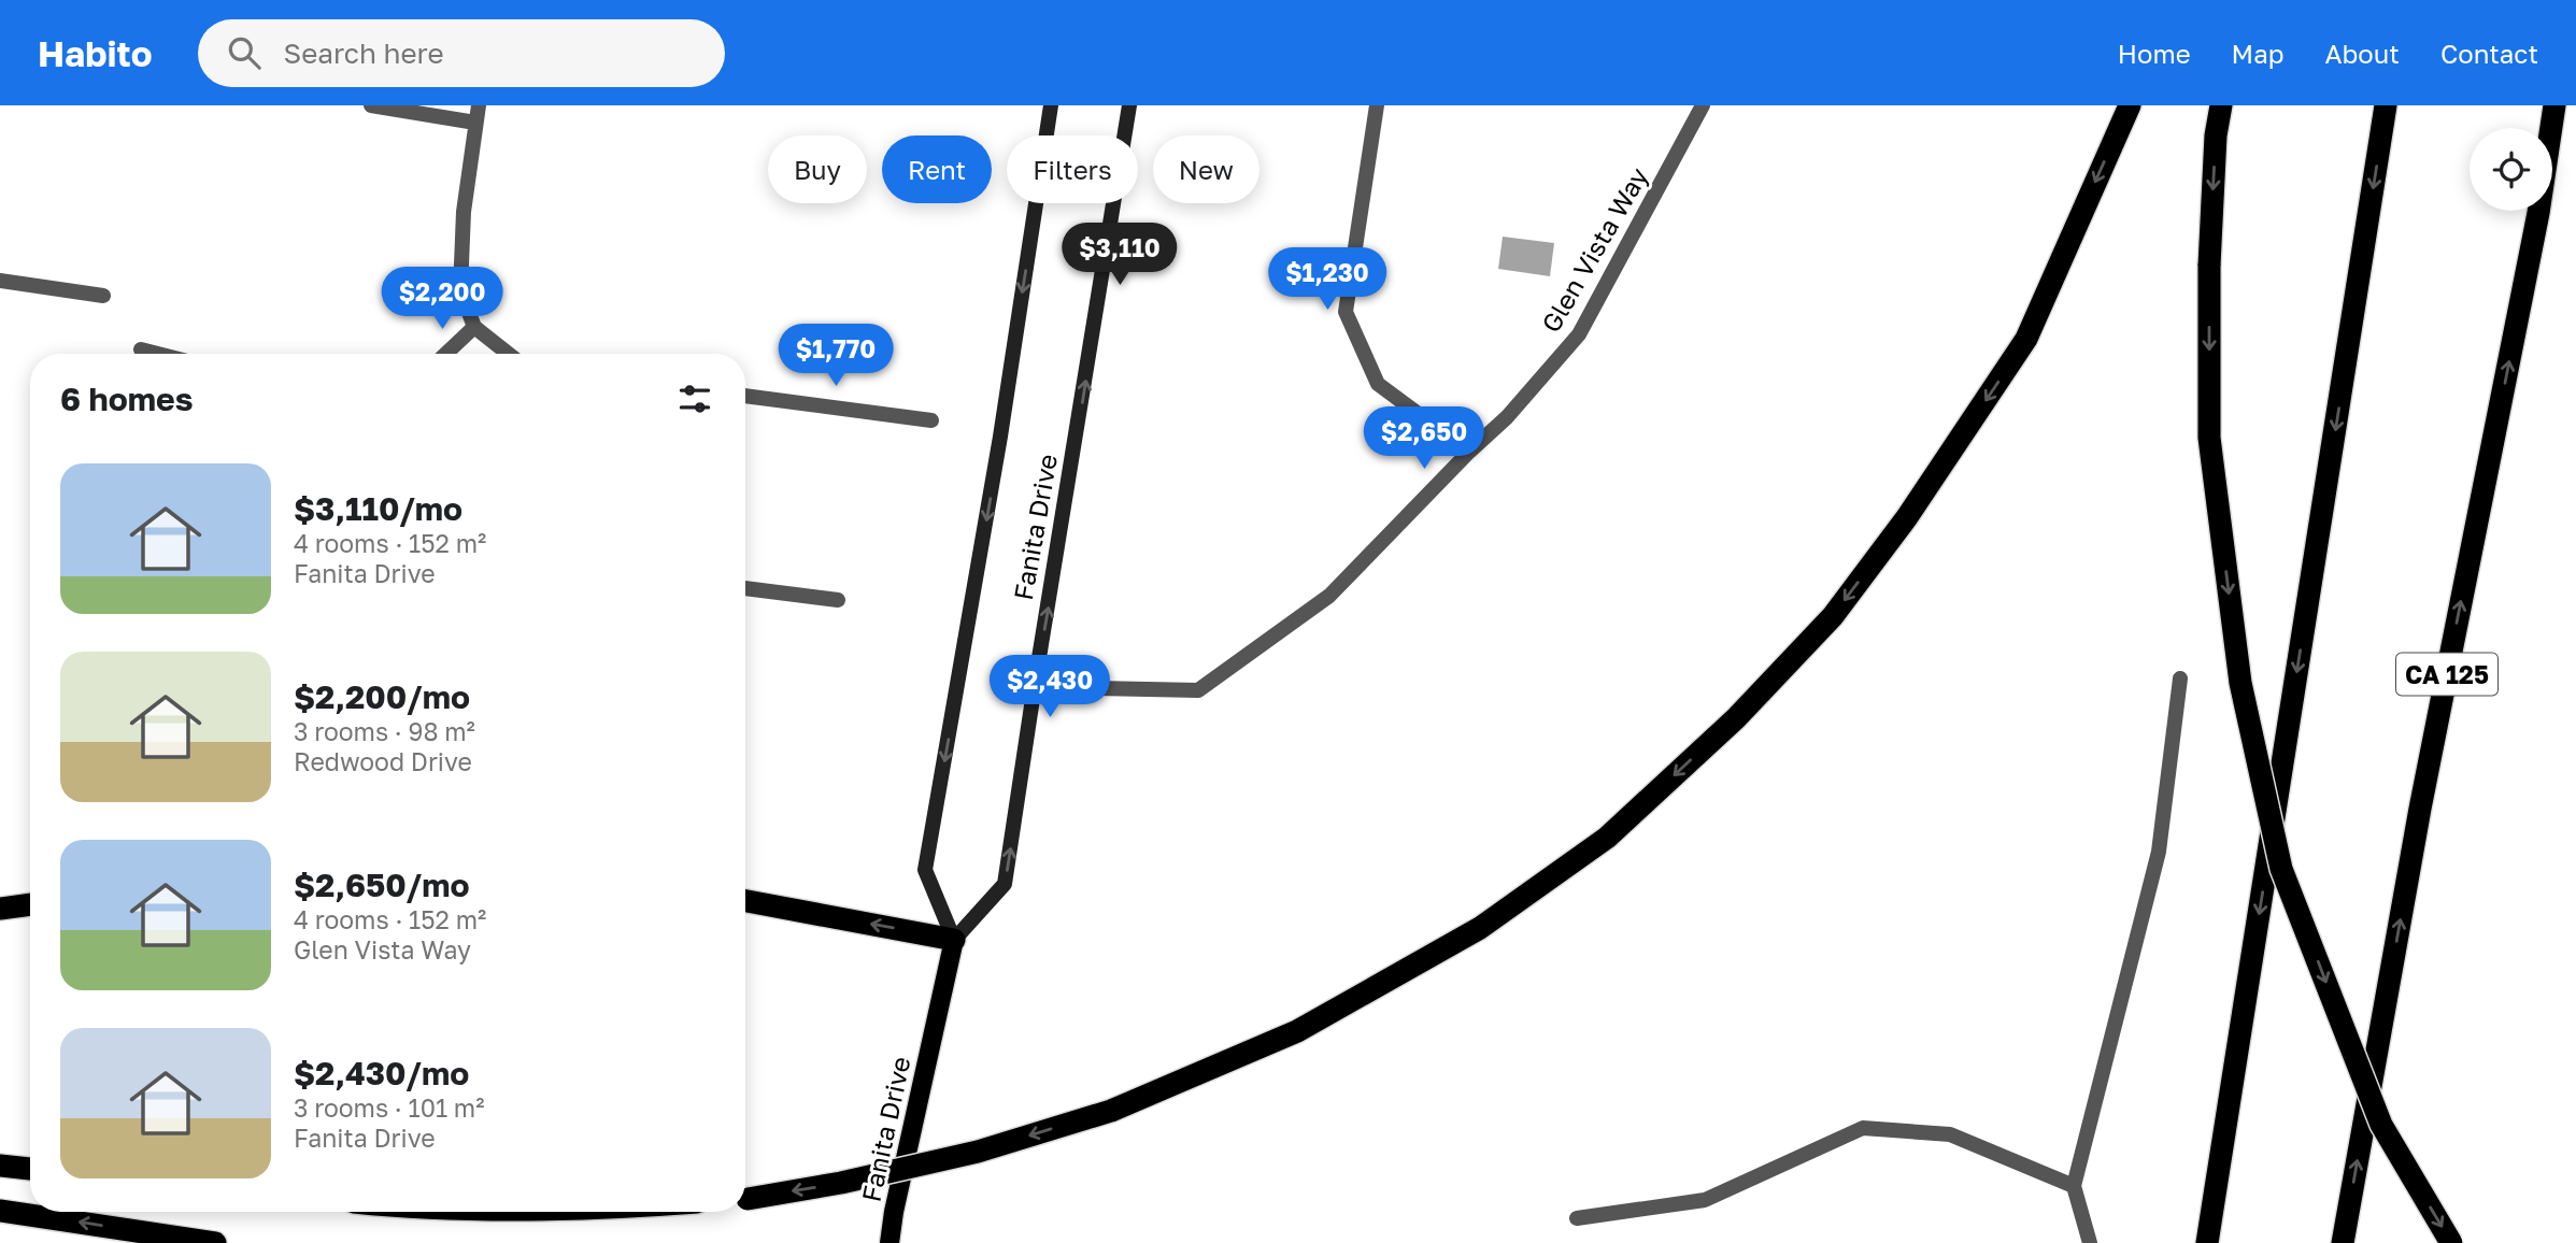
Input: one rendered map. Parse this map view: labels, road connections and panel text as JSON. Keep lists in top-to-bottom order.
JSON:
{
  "streets": {
    "highway": ["CA 125"],
    "main road": ["Fanita Drive"],
    "street": ["Glen Vista Way"]
  },
  "crossings": [
    ["Glen Vista Way", "Fanita Drive"]
  ],
  "page": {
    "header": "Habito",
    "search": "Search here",
    "nav": [
      "Home",
      "Map",
      "About",
      "Contact"
    ],
    "chip": [
      "Buy",
      "Rent",
      "Filters",
      "New"
    ],
    "price": [
      "$3,110",
      "$1,230",
      "$2,200",
      "$1,770",
      "$2,650",
      "$2,430"
    ],
    "heading": "6 homes",
    "list": [
      {
        "name": "$3,110/mo",
        "note": "4 rooms · 152 m² · Fanita Drive"
      },
      {
        "name": "$2,200/mo",
        "note": "3 rooms · 98 m² · Redwood Drive"
      },
      {
        "name": "$2,650/mo",
        "note": "4 rooms · 152 m² · Glen Vista Way"
      },
      {
        "name": "$2,430/mo",
        "note": "3 rooms · 101 m² · Fanita Drive"
      }
    ]
  }
}
